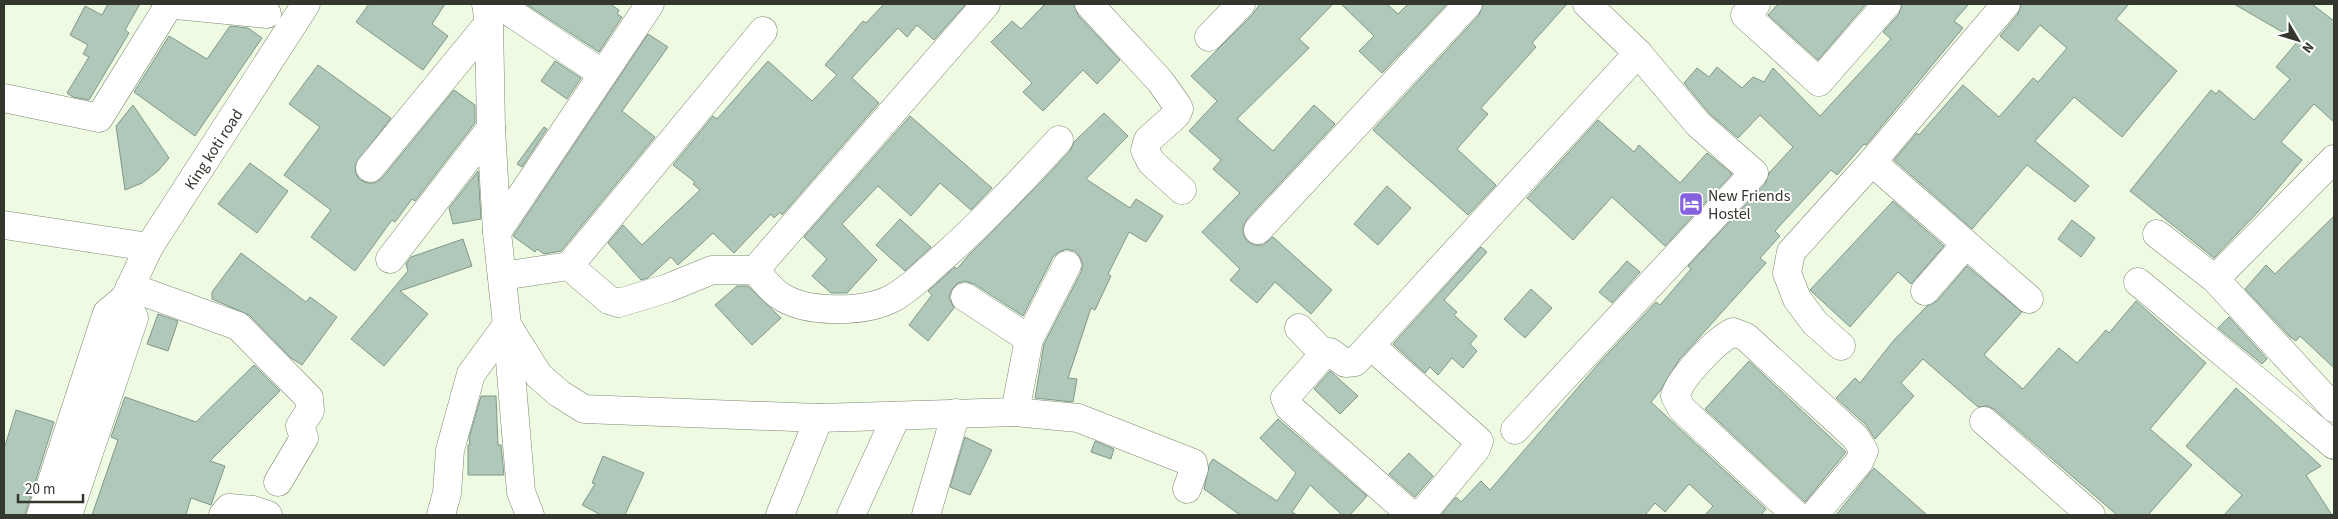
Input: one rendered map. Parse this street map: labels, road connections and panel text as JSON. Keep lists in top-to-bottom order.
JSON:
{
  "streets": {
    "street": ["King koti road"]
  },
  "places": {
    "hotel": ["New Friends Hostel"]
  },
  "scale_bar": "20 m",
  "north": "bottom right"
}
